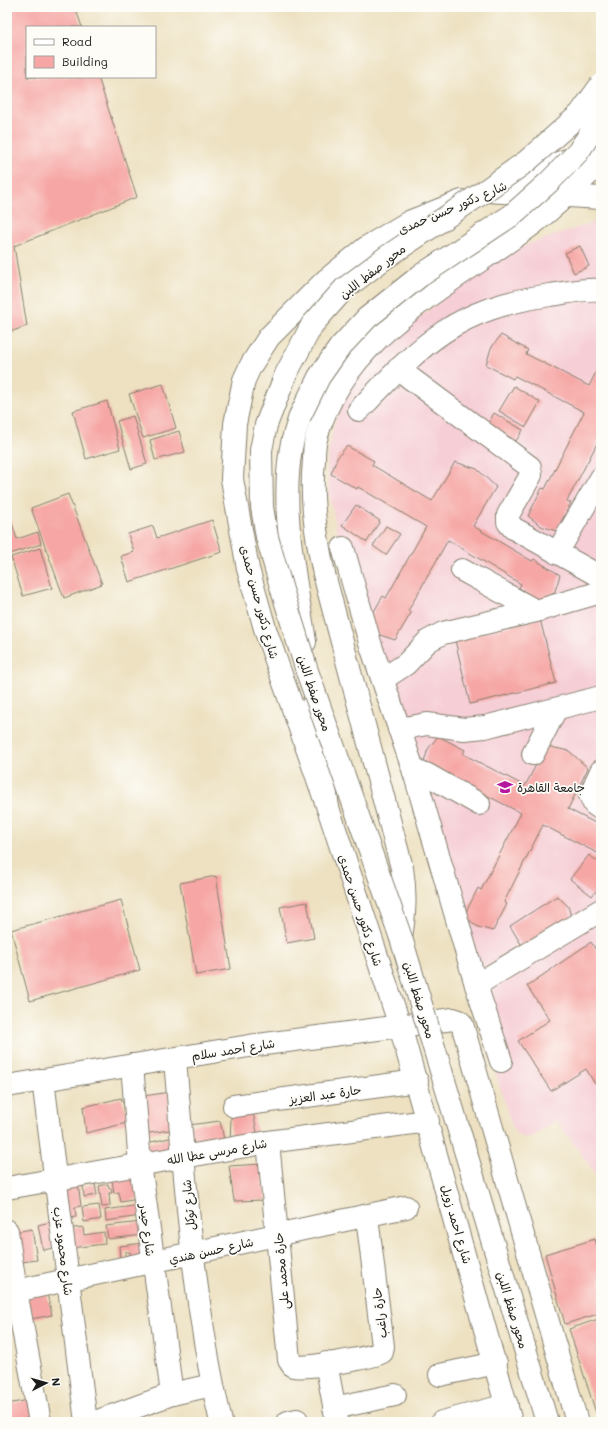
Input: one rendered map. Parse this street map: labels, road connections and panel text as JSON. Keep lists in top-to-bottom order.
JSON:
{
  "streets": {
    "street": [
      "شارع دكتور حسن حمدى",
      "محور صفط اللبن",
      "شارع أحمد سلام",
      "حارة عبد العزيز",
      "شارع مرسى عطا الله",
      "شارع توكل",
      "شارع احمد زويل",
      "شارع حيدر",
      "شارع حسن هندي",
      "شارع محمود عزب",
      "حارة محمد على",
      "حارة راغب"
    ]
  },
  "crossings": [
    ["شارع دكتور حسن حمدى", "شارع أحمد سلام"],
    ["شارع دكتور حسن حمدى", "شارع احمد زويل"],
    ["شارع أحمد سلام", "شارع توكل"],
    ["شارع أحمد سلام", "شارع احمد زويل"],
    ["شارع أحمد سلام", "شارع حيدر"],
    ["شارع أحمد سلام", "شارع محمود عزب"],
    ["حارة عبد العزيز", "شارع احمد زويل"],
    ["شارع مرسى عطا الله", "شارع توكل"],
    ["شارع مرسى عطا الله", "شارع احمد زويل"],
    ["شارع مرسى عطا الله", "شارع حيدر"],
    ["شارع مرسى عطا الله", "شارع محمود عزب"],
    ["شارع مرسى عطا الله", "حارة محمد على"],
    ["شارع توكل", "شارع حسن هندي"],
    ["شارع حيدر", "شارع حسن هندي"],
    ["شارع حسن هندي", "شارع محمود عزب"],
    ["شارع حسن هندي", "حارة محمد على"],
    ["شارع حسن هندي", "حارة راغب"],
    ["حارة محمد على", "حارة راغب"]
  ],
  "places": {
    "school or university": ["جامعة القاهرة"]
  },
  "legend": ["Road", "Building"],
  "north": "right"
}
